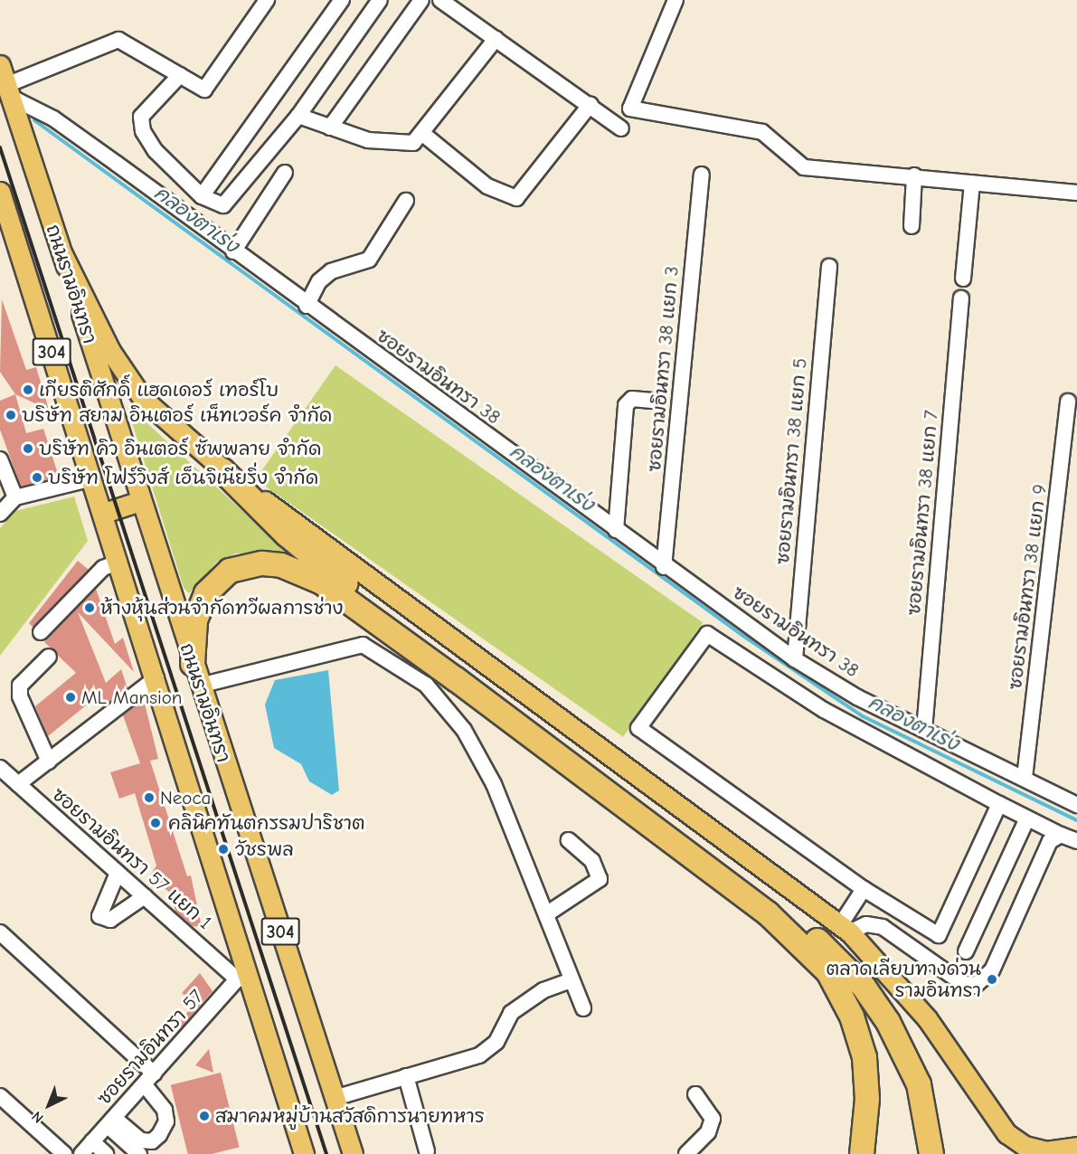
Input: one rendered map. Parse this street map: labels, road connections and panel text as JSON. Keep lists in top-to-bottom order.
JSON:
{
  "streets": {
    "main road": ["ถนนรามอินทรา", "304"],
    "street": [
      "ซอยรามอินทรา 38 แยก 3",
      "ซอยรามอินทรา 38",
      "ซอยรามอินทรา 38 แยก 5",
      "ซอยรามอินทรา 38 แยก 7",
      "ซอยรามอินทรา 38 แยก 9",
      "ซอยรามอินทรา 57 แยก 1",
      "ซอยรามอินทรา 57"
    ]
  },
  "crossings": [
    ["ถนนรามอินทรา", "ซอยรามอินทรา 38"],
    ["ถนนรามอินทรา", "ซอยรามอินทรา 57 แยก 1"],
    ["ถนนรามอินทรา", "ซอยรามอินทรา 57"],
    ["ซอยรามอินทรา 38 แยก 3", "ซอยรามอินทรา 38"],
    ["ซอยรามอินทรา 38", "ซอยรามอินทรา 38 แยก 5"],
    ["ซอยรามอินทรา 38", "ซอยรามอินทรา 38 แยก 7"],
    ["ซอยรามอินทรา 38", "ซอยรามอินทรา 38 แยก 9"],
    ["ซอยรามอินทรา 57 แยก 1", "ซอยรามอินทรา 57"]
  ],
  "water": ["คลองตาเร่ง"],
  "places": [
    "เกียรติศักดิ์ แฮดเดอร์ เทอร์โบ",
    "บริษัท สยาม อินเตอร์ เน็ทเวอร์ค จำกัด",
    "บริษัท คิว อินเตอร์ ซัพพลาย จำกัด",
    "บริษัท โฟร์วิงส์ เอ็นจิเนียริ่ง จำกัด",
    "ห้างหุ้นส่วนจำกัดทวีผลการช่าง",
    "ML Mansion",
    "Neoca",
    "คลินิคทันตกรรมปาริชาต",
    "วัชรพล",
    "ตลาดเลียบทางด่วน รามอินทรา",
    "สมาคมหมู่บ้านสวัสดิการนายทหาร"
  ],
  "north": "bottom left"
}
